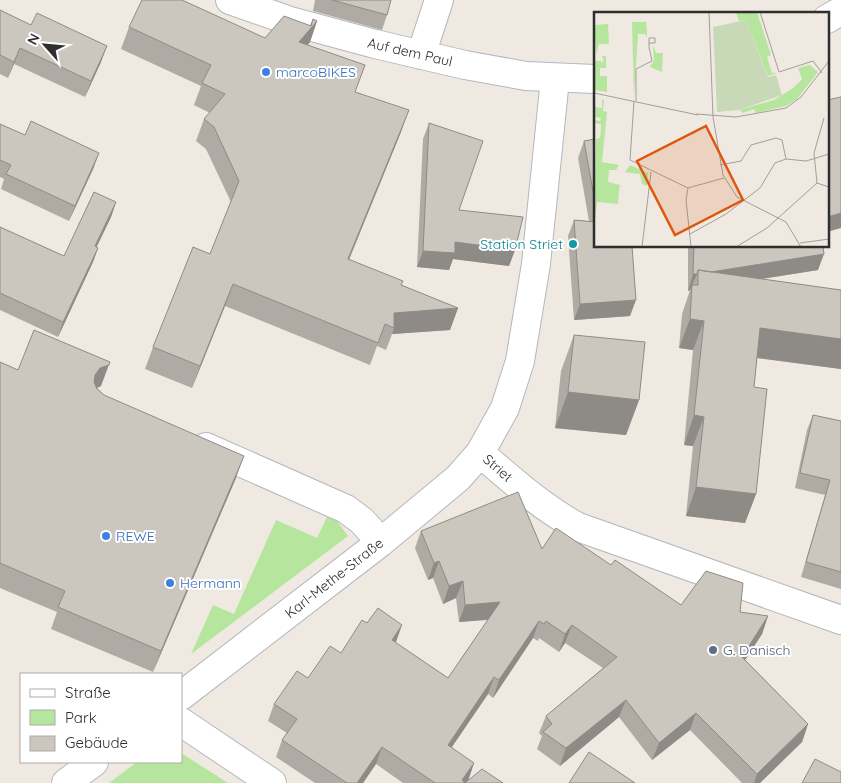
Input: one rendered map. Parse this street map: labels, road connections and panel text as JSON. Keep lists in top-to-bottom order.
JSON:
{
  "streets": {
    "street": ["Auf dem Paul", "Striet", "Karl-Methe-Straße"]
  },
  "crossings": [
    ["Auf dem Paul", "Striet"],
    ["Striet", "Karl-Methe-Straße"]
  ],
  "places": [
    "marcoBIKES",
    "Station Striet",
    "REWE",
    "Hermann",
    "G. Danisch"
  ],
  "legend": ["Straße", "Park", "Gebäude"],
  "north": "top left"
}
